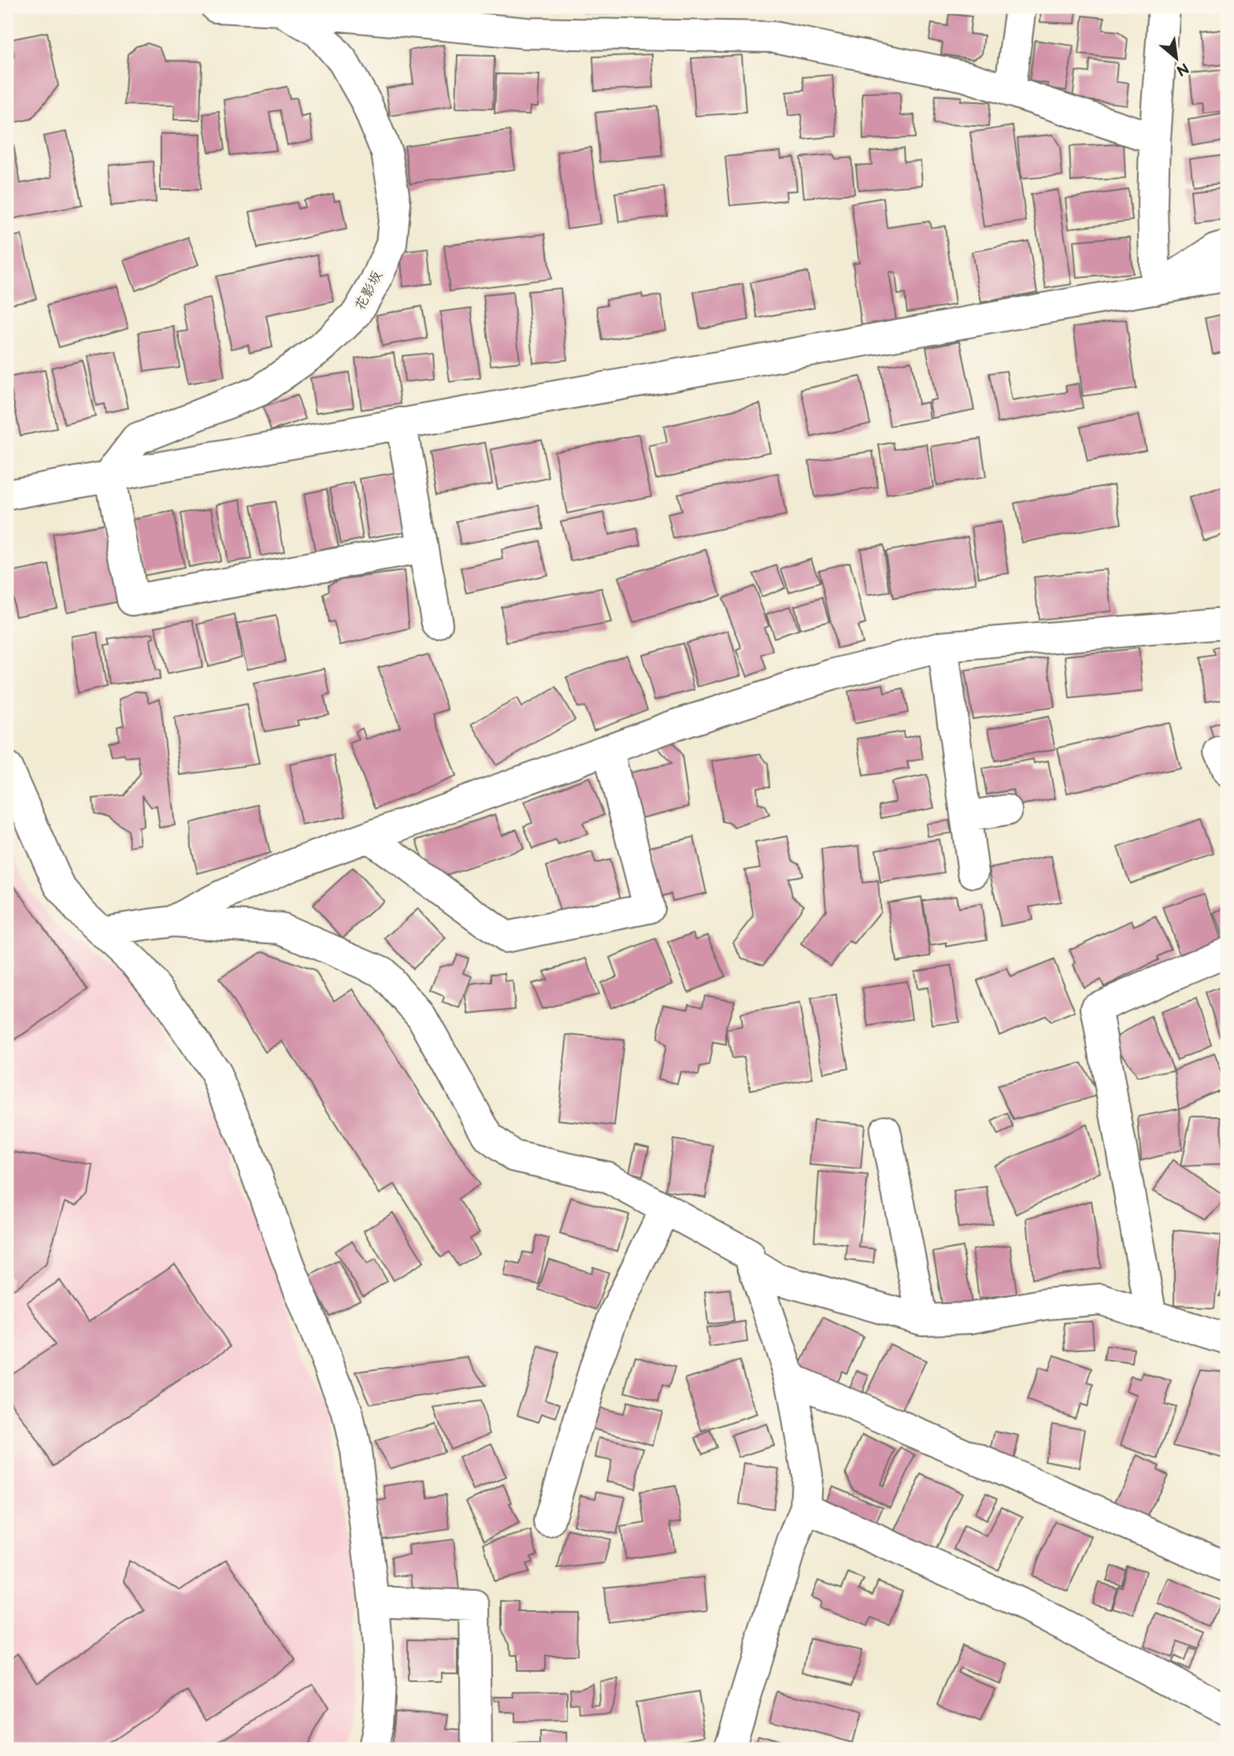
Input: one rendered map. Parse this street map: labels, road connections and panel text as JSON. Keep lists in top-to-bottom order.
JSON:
{
  "streets": {
    "street": ["花影坂"]
  },
  "north": "bottom right"
}
